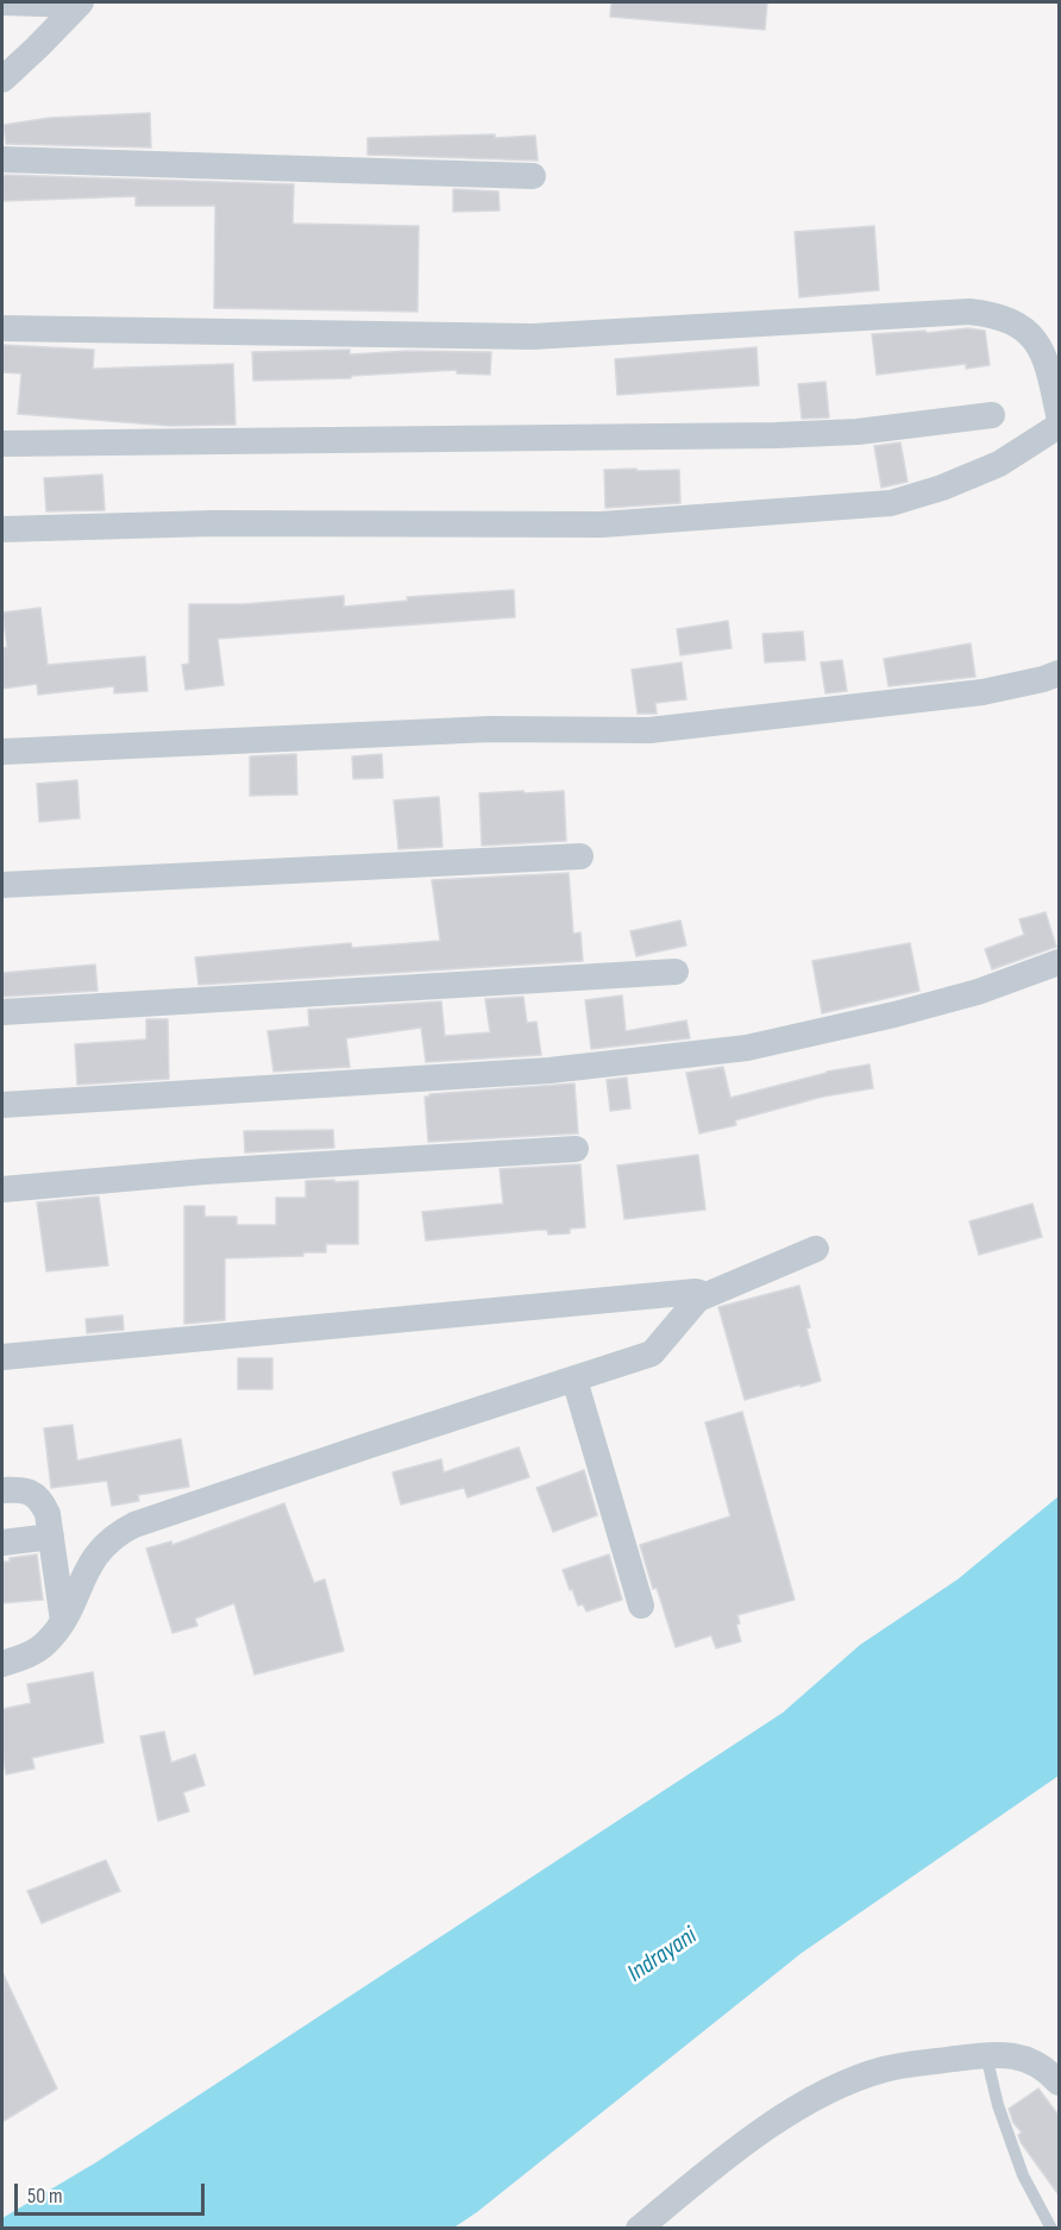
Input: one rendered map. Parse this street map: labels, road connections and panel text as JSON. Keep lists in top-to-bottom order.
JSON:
{
  "water": ["Indrayani"],
  "scale_bar": "50 m"
}
